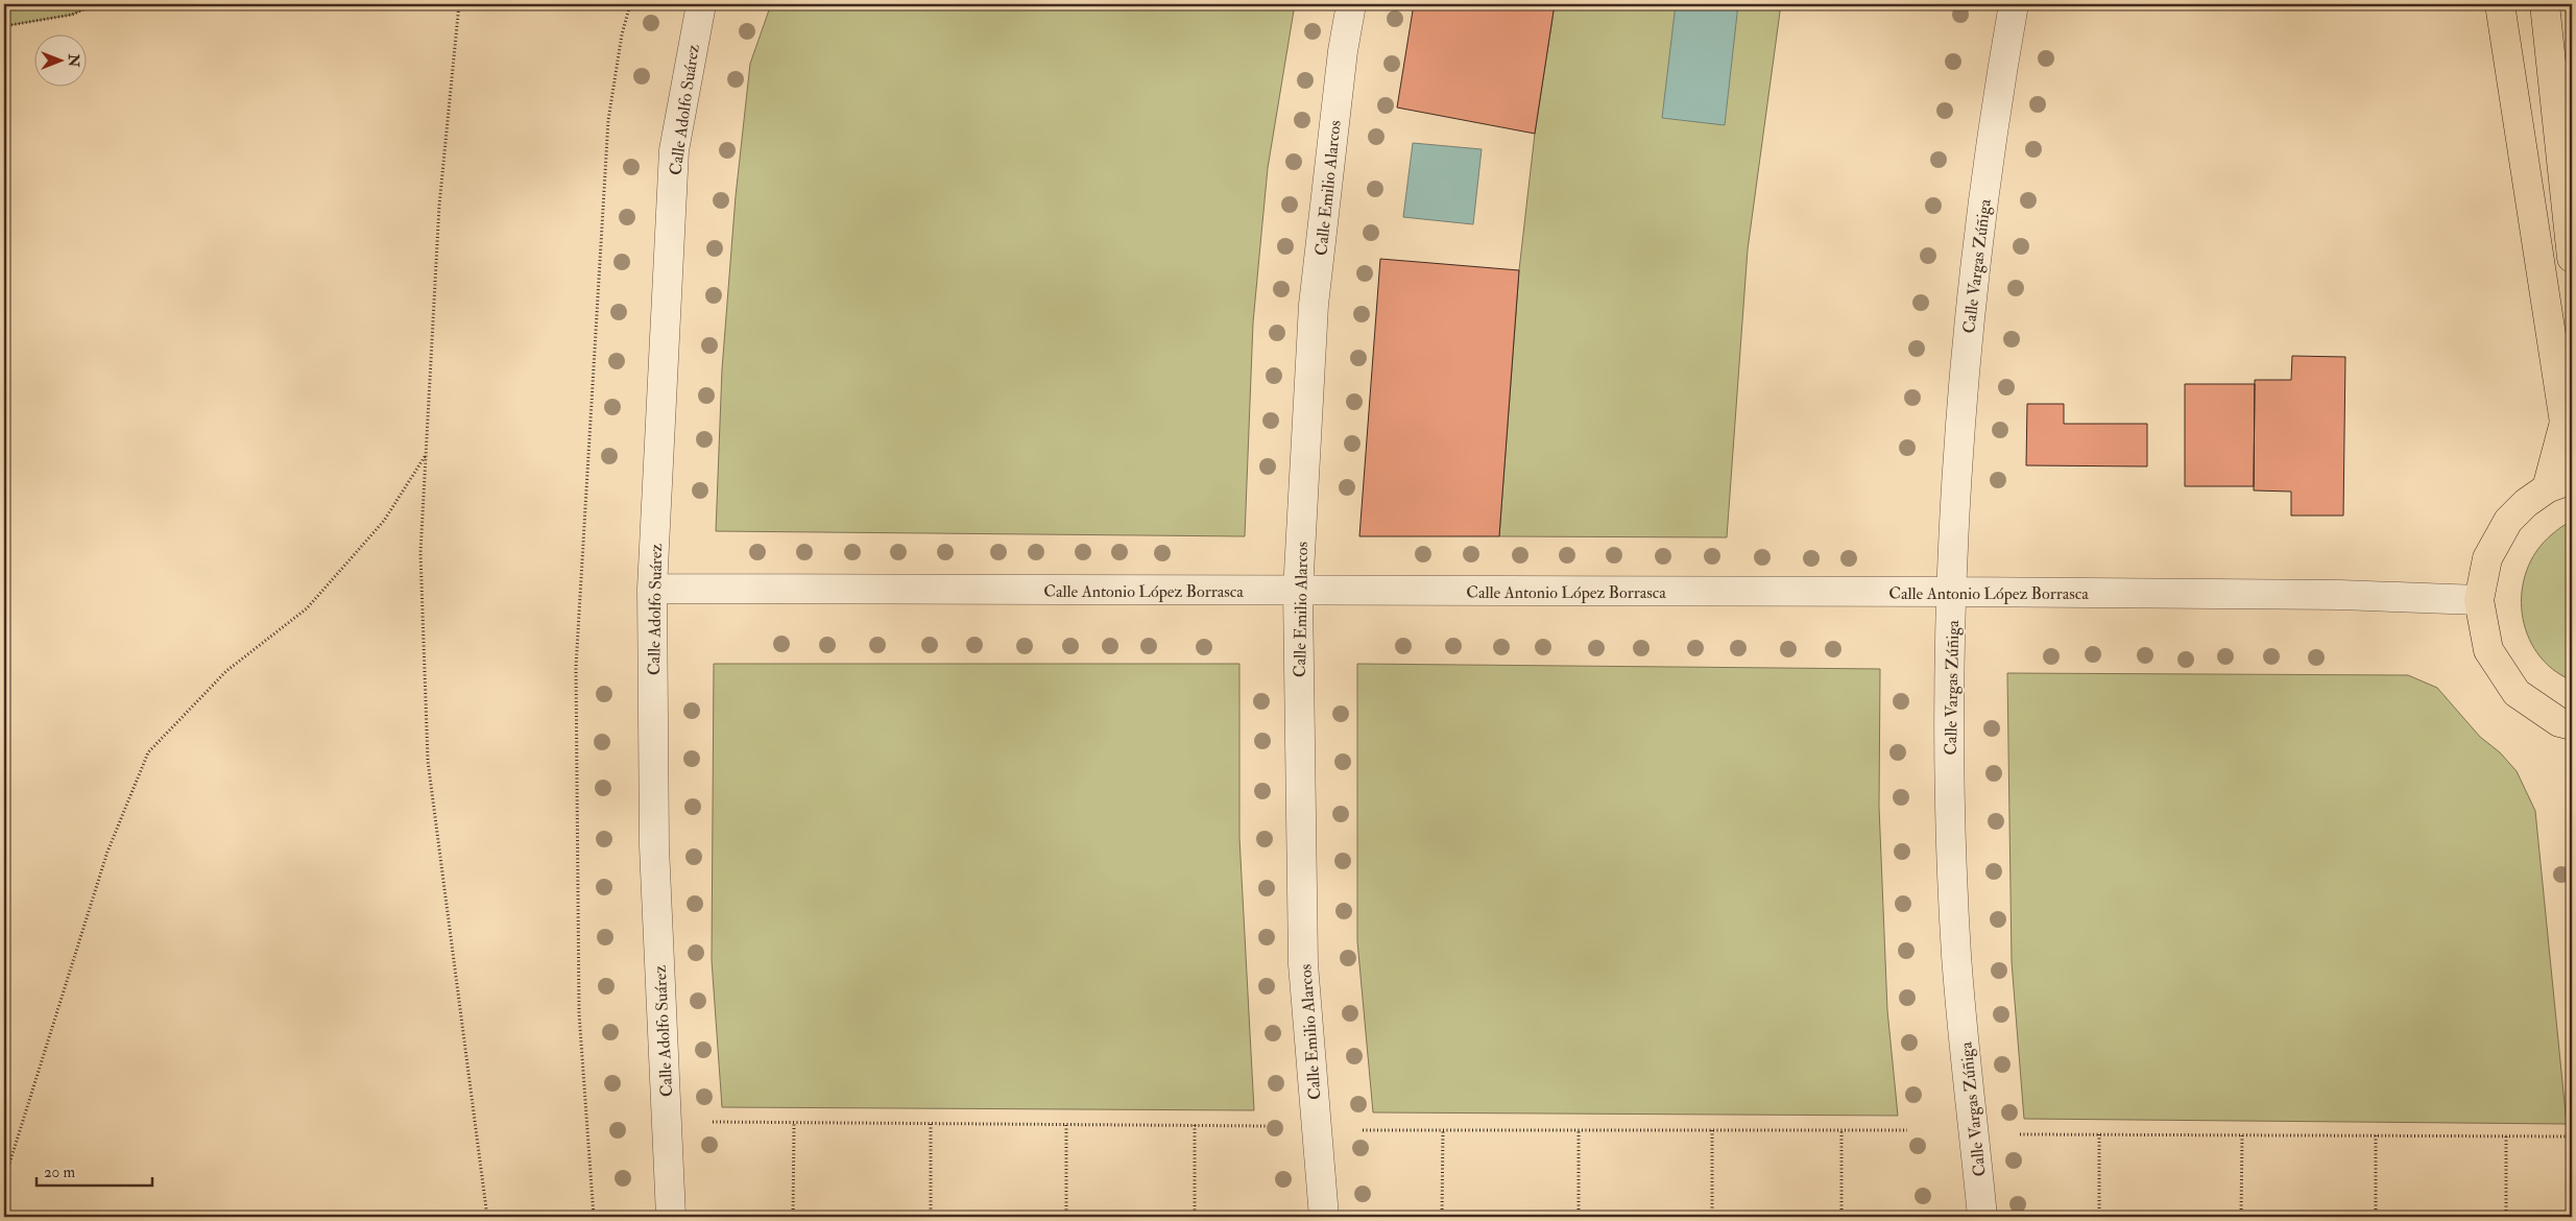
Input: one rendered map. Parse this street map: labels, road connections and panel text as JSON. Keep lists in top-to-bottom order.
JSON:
{
  "streets": {
    "street": [
      "Calle Adolfo Suárez",
      "Calle Emilio Alarcos",
      "Calle Vargas Zúñiga",
      "Calle Antonio López Borrasca"
    ]
  },
  "crossings": [
    ["Calle Adolfo Suárez", "Calle Antonio López Borrasca"],
    ["Calle Emilio Alarcos", "Calle Antonio López Borrasca"],
    ["Calle Vargas Zúñiga", "Calle Antonio López Borrasca"]
  ],
  "scale_bar": "20 m",
  "north": "right"
}
